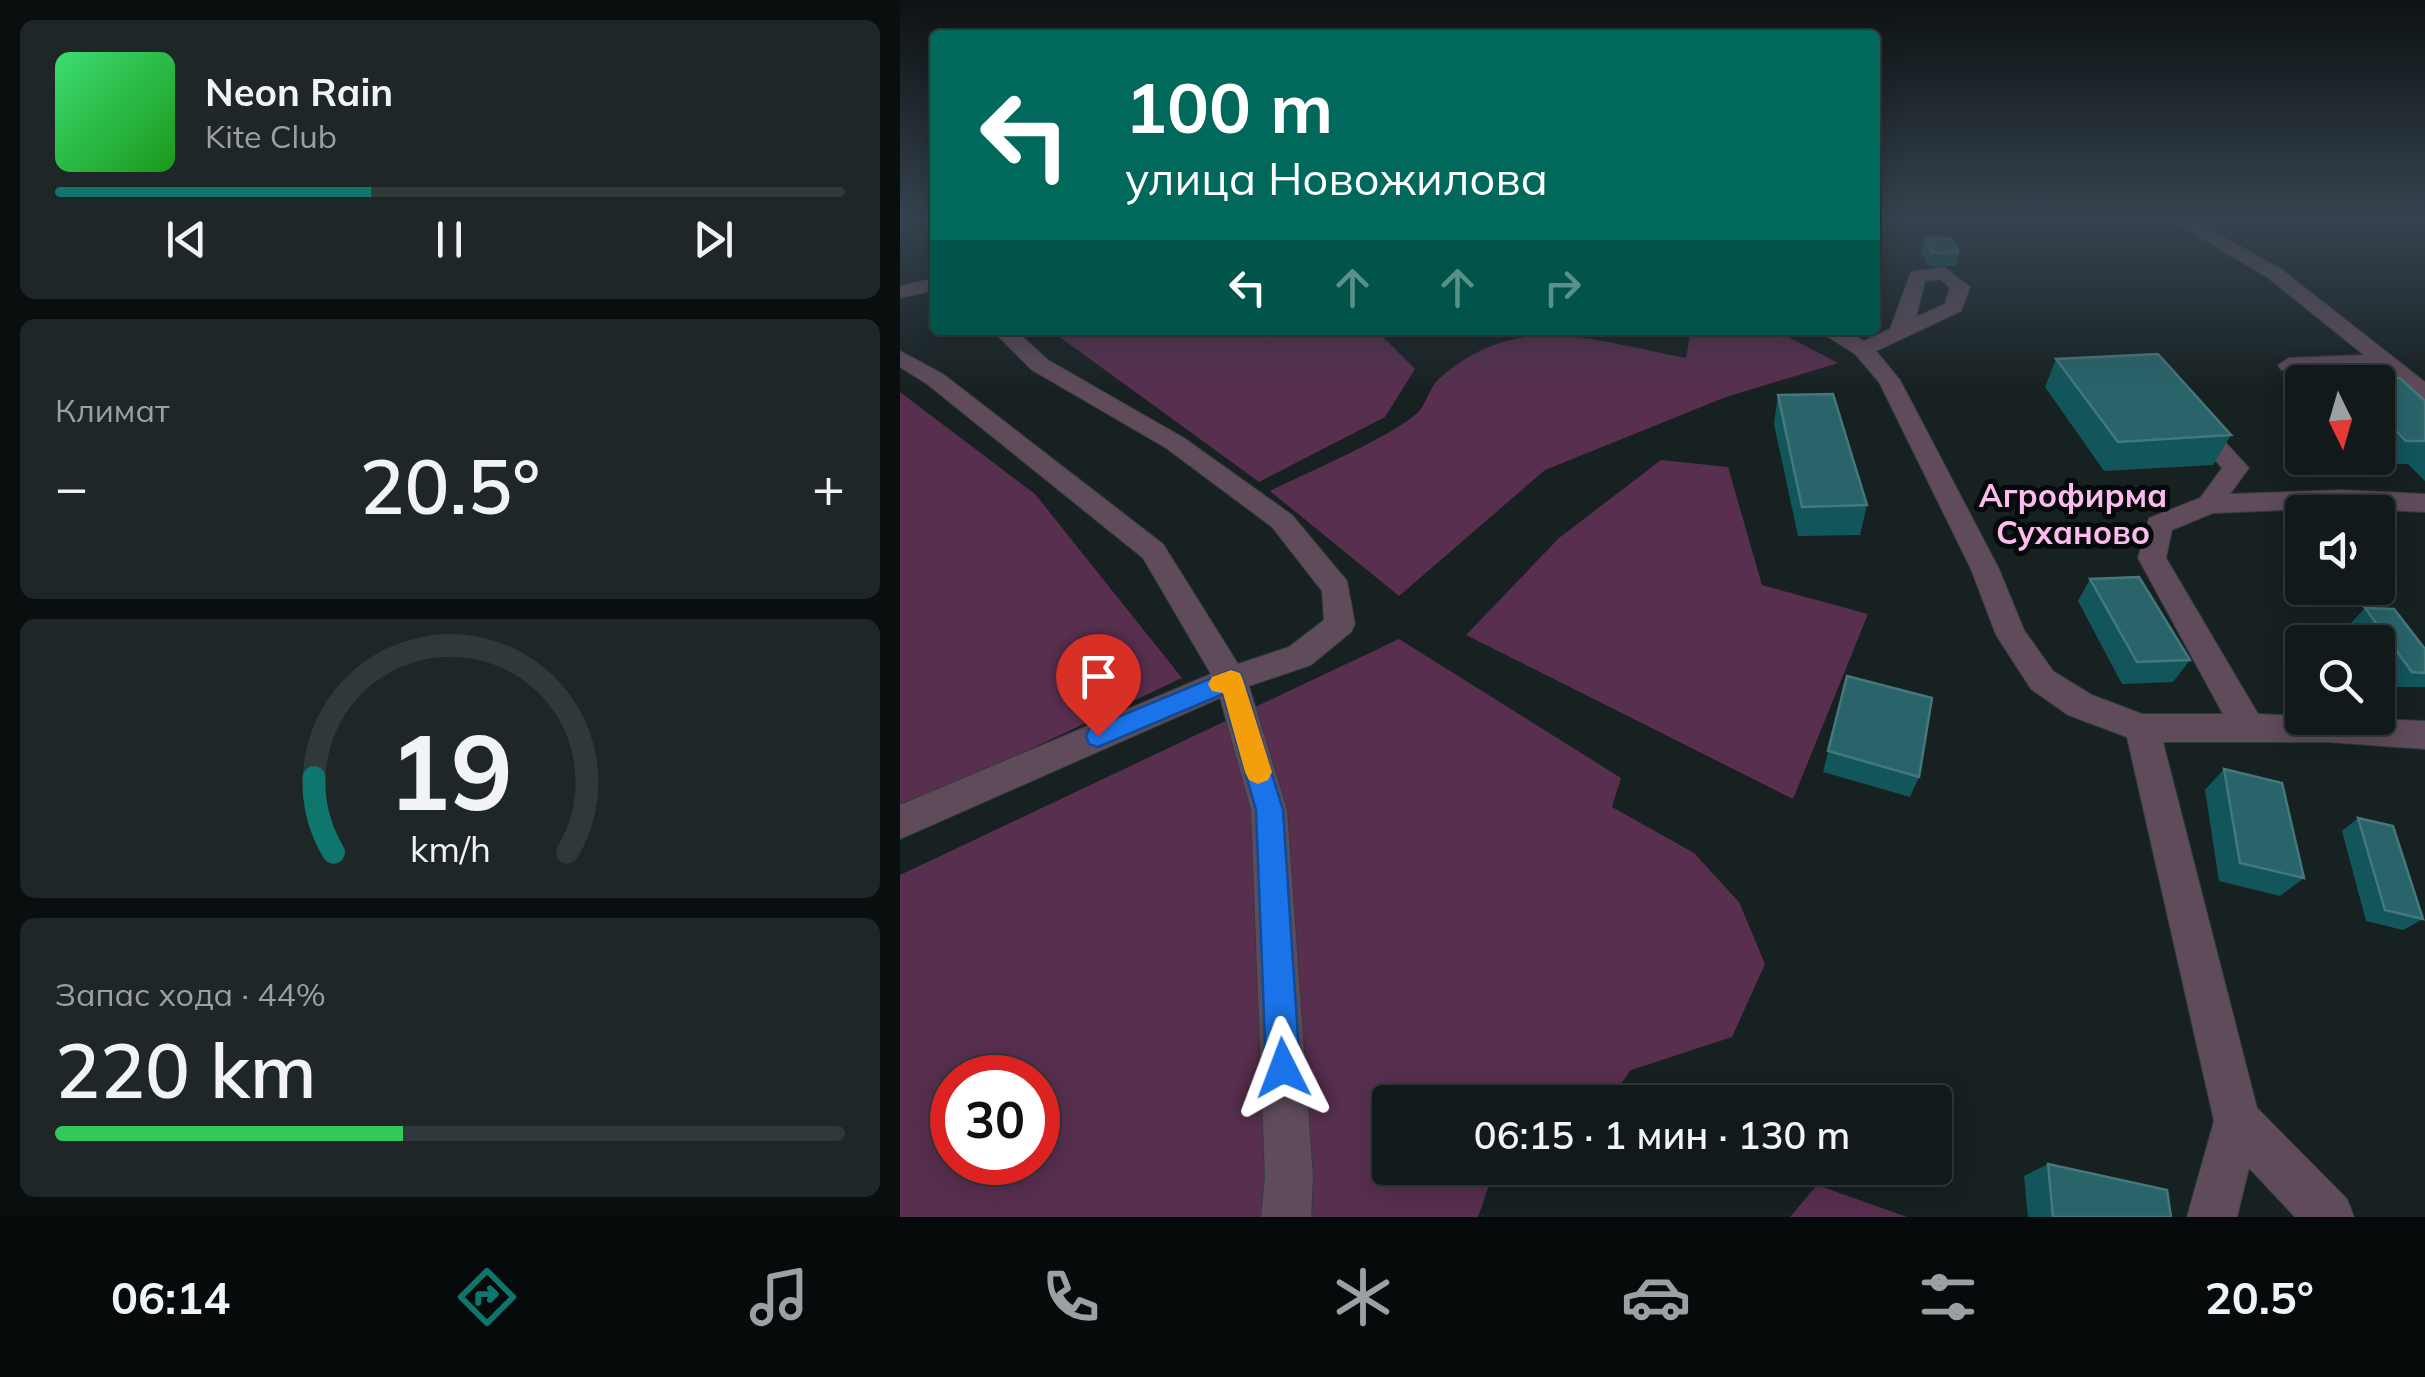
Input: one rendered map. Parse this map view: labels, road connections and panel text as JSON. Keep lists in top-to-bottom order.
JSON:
{
  "districts": ["Агрофирма Суханово"],
  "north": "bottom",
  "page": {
    "turn": ["100 m", "улица Новожилова"],
    "song": ["Neon Rain", "Kite Club"],
    "tile": [
      "Климат",
      ["Запас хода · 44%", "220 km"]
    ],
    "heat": ["−", "20.5°", "+"],
    "limit": "30",
    "trip": "06:15 · 1 мин · 130 m",
    "tabs": ["06:14", "20.5°"],
    "gauge": ["19", "km/h"]
  }
}
